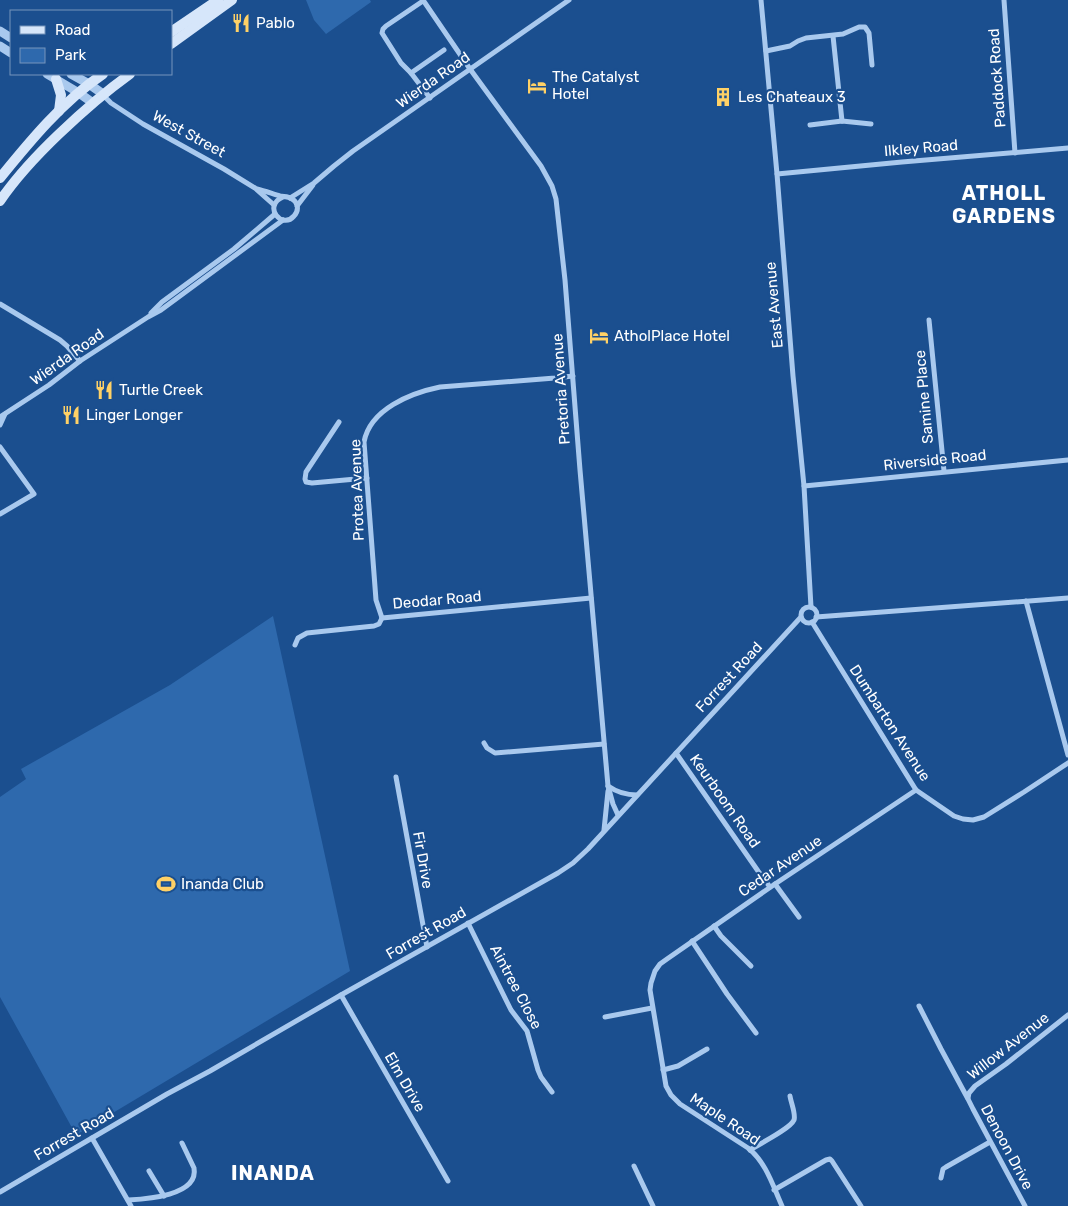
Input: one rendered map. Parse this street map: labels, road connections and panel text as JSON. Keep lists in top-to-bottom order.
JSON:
{
  "streets": {
    "street": [
      "Paddock Road",
      "Wierda Road",
      "West Street",
      "Ilkley Road",
      "East Avenue",
      "Pretoria Avenue",
      "Samine Place",
      "Riverside Road",
      "Protea Avenue",
      "Deodar Road",
      "Forrest Road",
      "Dumbarton Avenue",
      "Keurboom Road",
      "Fir Drive",
      "Cedar Avenue",
      "Aintree Close",
      "Willow Avenue",
      "Elm Drive",
      "Maple Road",
      "Denoon Drive"
    ]
  },
  "crossings": [
    ["Paddock Road", "Ilkley Road"],
    ["Wierda Road", "West Street"],
    ["Wierda Road", "Pretoria Avenue"],
    ["Ilkley Road", "East Avenue"],
    ["East Avenue", "Riverside Road"],
    ["East Avenue", "Forrest Road"],
    ["East Avenue", "Dumbarton Avenue"],
    ["Pretoria Avenue", "Protea Avenue"],
    ["Pretoria Avenue", "Deodar Road"],
    ["Pretoria Avenue", "Forrest Road"],
    ["Samine Place", "Riverside Road"],
    ["Protea Avenue", "Deodar Road"],
    ["Forrest Road", "Dumbarton Avenue"],
    ["Forrest Road", "Keurboom Road"],
    ["Forrest Road", "Fir Drive"],
    ["Forrest Road", "Aintree Close"],
    ["Forrest Road", "Elm Drive"],
    ["Dumbarton Avenue", "Cedar Avenue"],
    ["Keurboom Road", "Cedar Avenue"],
    ["Cedar Avenue", "Maple Road"],
    ["Willow Avenue", "Denoon Drive"]
  ],
  "districts": ["ATHOLL GARDENS", "INANDA"],
  "places": {
    "restaurant": ["Pablo", "Turtle Creek", "Linger Longer"],
    "hotel": ["The Catalyst Hotel", "AtholPlace Hotel"],
    "building": ["Les Chateaux 3"],
    "sports": ["Inanda Club"]
  },
  "legend": ["Road", "Park"]
}
